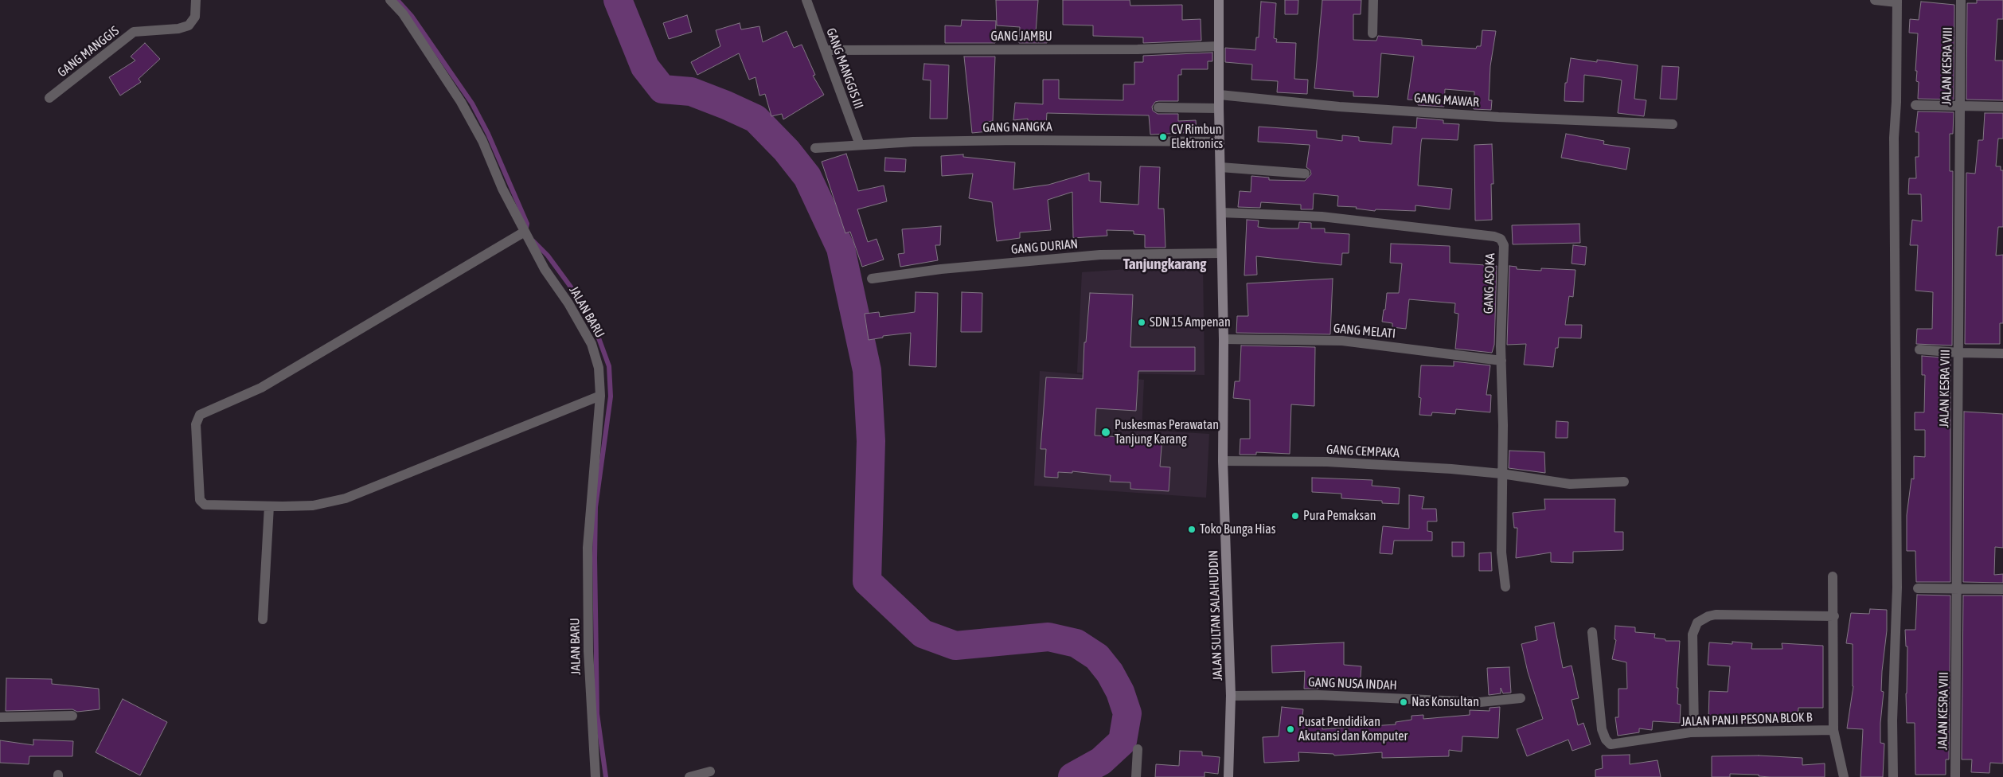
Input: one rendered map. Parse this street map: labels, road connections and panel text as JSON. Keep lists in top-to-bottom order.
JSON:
{
  "streets": {
    "main road": ["JALAN SULTAN SALAHUDDIN"],
    "street": [
      "GANG JAMBU",
      "GANG MANGGIS",
      "JALAN KESRA VIII",
      "GANG MANGGIS III",
      "GANG MAWAR",
      "GANG NANGKA",
      "GANG DURIAN",
      "GANG ASOKA",
      "JALAN BARU",
      "GANG MELATI",
      "GANG CEMPAKA",
      "GANG NUSA INDAH",
      "JALAN PANJI PESONA BLOK B"
    ]
  },
  "crossings": [
    ["GANG JAMBU", "GANG MANGGIS III"],
    ["GANG JAMBU", "JALAN SULTAN SALAHUDDIN"],
    ["GANG MANGGIS III", "GANG NANGKA"],
    ["GANG MAWAR", "JALAN SULTAN SALAHUDDIN"],
    ["GANG NANGKA", "JALAN SULTAN SALAHUDDIN"],
    ["GANG DURIAN", "JALAN SULTAN SALAHUDDIN"],
    ["GANG ASOKA", "GANG MELATI"],
    ["GANG ASOKA", "GANG CEMPAKA"],
    ["GANG ASOKA", "JALAN SULTAN SALAHUDDIN"],
    ["GANG MELATI", "JALAN SULTAN SALAHUDDIN"],
    ["GANG CEMPAKA", "JALAN SULTAN SALAHUDDIN"],
    ["JALAN SULTAN SALAHUDDIN", "GANG NUSA INDAH"]
  ],
  "districts": ["Tanjungkarang"],
  "places": [
    "CV Rimbun Elektronics",
    "SDN 15 Ampenan",
    "Puskesmas Perawatan Tanjung Karang",
    "Pura Pemaksan",
    "Toko Bunga Hias",
    "Nas Konsultan",
    "Pusat Pendidikan Akutansi dan Komputer"
  ]
}
